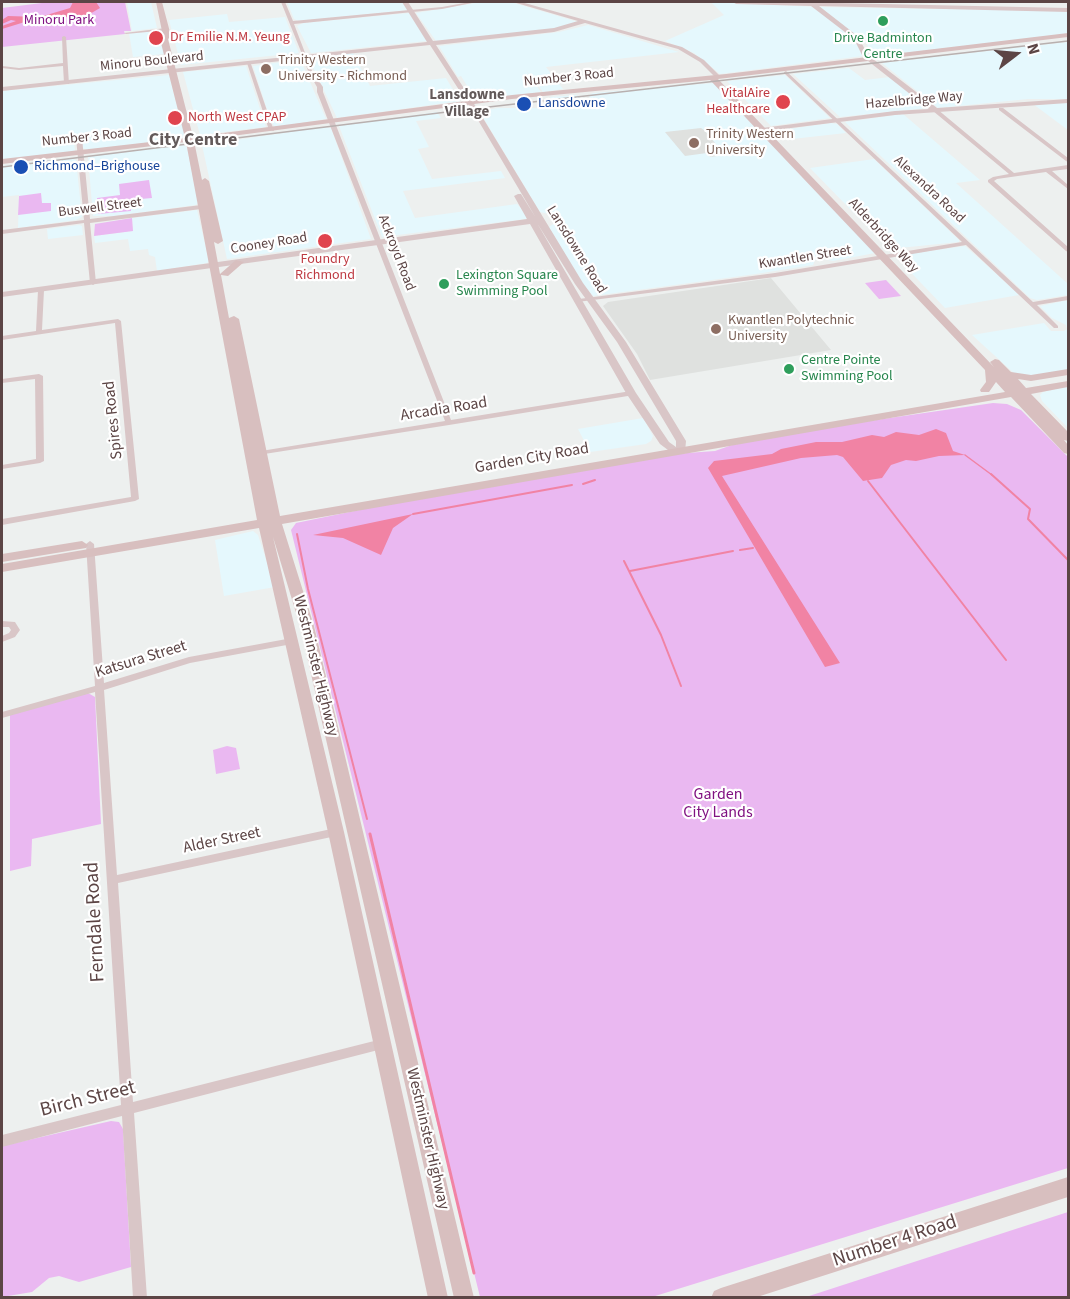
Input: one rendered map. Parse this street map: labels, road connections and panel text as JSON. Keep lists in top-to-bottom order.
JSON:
{
  "streets": {
    "main road": [
      "Number 3 Road",
      "Alderbridge Way",
      "Garden City Road",
      "Westminster Highway",
      "Number 4 Road"
    ],
    "street": [
      "Minoru Boulevard",
      "Hazelbridge Way",
      "Alexandra Road",
      "Buswell Street",
      "Cooney Road",
      "Lansdowne Road",
      "Ackroyd Road",
      "Kwantlen Street",
      "Arcadia Road",
      "Spires Road",
      "Katsura Street",
      "Alder Street",
      "Ferndale Road",
      "Birch Street"
    ]
  },
  "crossings": [
    ["Minoru Boulevard", "Alderbridge Way"],
    ["Minoru Boulevard", "Lansdowne Road"],
    ["Minoru Boulevard", "Ackroyd Road"],
    ["Minoru Boulevard", "Westminster Highway"],
    ["Number 3 Road", "Alexandra Road"],
    ["Number 3 Road", "Alderbridge Way"],
    ["Number 3 Road", "Lansdowne Road"],
    ["Number 3 Road", "Ackroyd Road"],
    ["Number 3 Road", "Westminster Highway"],
    ["Hazelbridge Way", "Alexandra Road"],
    ["Hazelbridge Way", "Alderbridge Way"],
    ["Alexandra Road", "Kwantlen Street"],
    ["Buswell Street", "Westminster Highway"],
    ["Alderbridge Way", "Kwantlen Street"],
    ["Alderbridge Way", "Garden City Road"],
    ["Cooney Road", "Lansdowne Road"],
    ["Cooney Road", "Ackroyd Road"],
    ["Cooney Road", "Westminster Highway"],
    ["Lansdowne Road", "Kwantlen Street"],
    ["Lansdowne Road", "Arcadia Road"],
    ["Lansdowne Road", "Garden City Road"],
    ["Ackroyd Road", "Arcadia Road"],
    ["Arcadia Road", "Westminster Highway"],
    ["Garden City Road", "Westminster Highway"],
    ["Garden City Road", "Ferndale Road"],
    ["Katsura Street", "Westminster Highway"],
    ["Katsura Street", "Ferndale Road"],
    ["Westminster Highway", "Alder Street"],
    ["Westminster Highway", "Birch Street"],
    ["Alder Street", "Ferndale Road"],
    ["Ferndale Road", "Birch Street"]
  ],
  "districts": ["Lansdowne Village", "City Centre"],
  "parks": ["Minoru Park", "Garden City Lands"],
  "places": [
    "Drive Badminton Centre",
    "Dr Emilie N.M. Yeung",
    "Trinity Western University - Richmond",
    "VitalAire Healthcare",
    "Lansdowne",
    "North West CPAP",
    "Trinity Western University",
    "Richmond–Brighouse",
    "Foundry Richmond",
    "Lexington Square Swimming Pool",
    "Kwantlen Polytechnic University",
    "Centre Pointe Swimming Pool"
  ],
  "north": "right"
}
